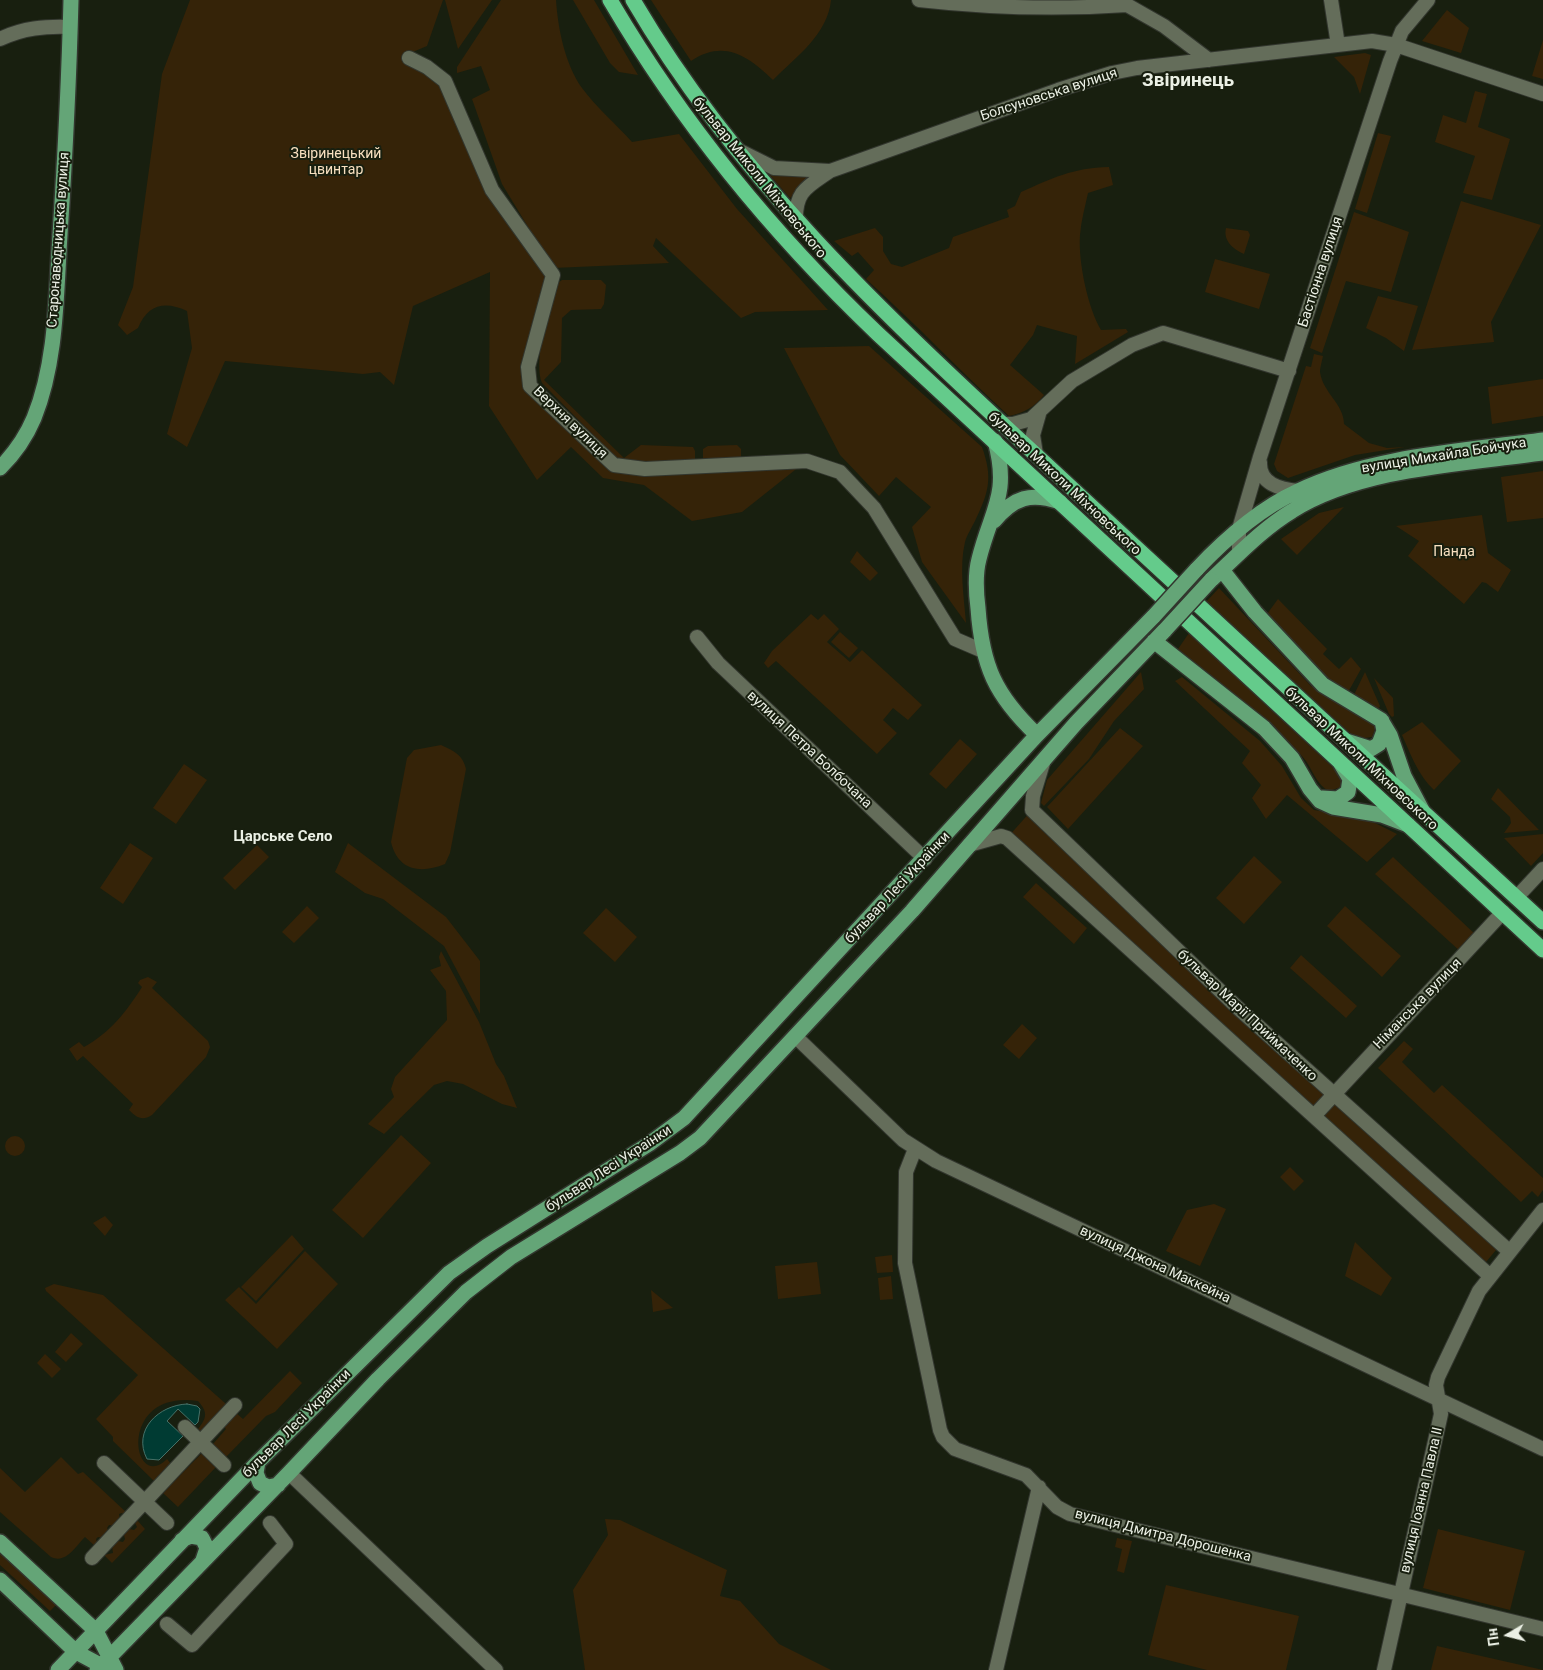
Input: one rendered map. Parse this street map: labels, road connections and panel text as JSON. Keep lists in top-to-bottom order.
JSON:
{
  "streets": {
    "highway": ["бульвар Миколи Міхновського"],
    "main road": ["Старонаводницька вулиця", "вулиця Михайла Бойчука", "бульвар Лесі Українки"],
    "street": [
      "Болсуновська вулиця",
      "Бастіонна вулиця",
      "Верхня вулиця",
      "вулиця Петра Болбочана",
      "Німанська вулиця",
      "бульвар Марії Приймаченко",
      "вулиця Джона Маккейна",
      "вулиця Іоанна Павла II",
      "вулиця Дмитра Дорошенка"
    ]
  },
  "crossings": [
    ["Болсуновська вулиця", "бульвар Миколи Міхновського"],
    ["Болсуновська вулиця", "Бастіонна вулиця"],
    ["бульвар Миколи Міхновського", "Німанська вулиця"],
    ["Бастіонна вулиця", "вулиця Михайла Бойчука"],
    ["вулиця Михайла Бойчука", "бульвар Лесі Українки"],
    ["вулиця Петра Болбочана", "бульвар Лесі Українки"],
    ["бульвар Лесі Українки", "бульвар Марії Приймаченко"],
    ["бульвар Лесі Українки", "вулиця Джона Маккейна"],
    ["Німанська вулиця", "бульвар Марії Приймаченко"],
    ["бульвар Марії Приймаченко", "вулиця Іоанна Павла II"],
    ["вулиця Джона Маккейна", "вулиця Іоанна Павла II"],
    ["вулиця Джона Маккейна", "вулиця Дмитра Дорошенка"],
    ["вулиця Іоанна Павла II", "вулиця Дмитра Дорошенка"]
  ],
  "districts": ["Звіринець", "Царське Село"],
  "parks": ["Звіринецький цвинтар", "Панда"],
  "north": "left"
}
